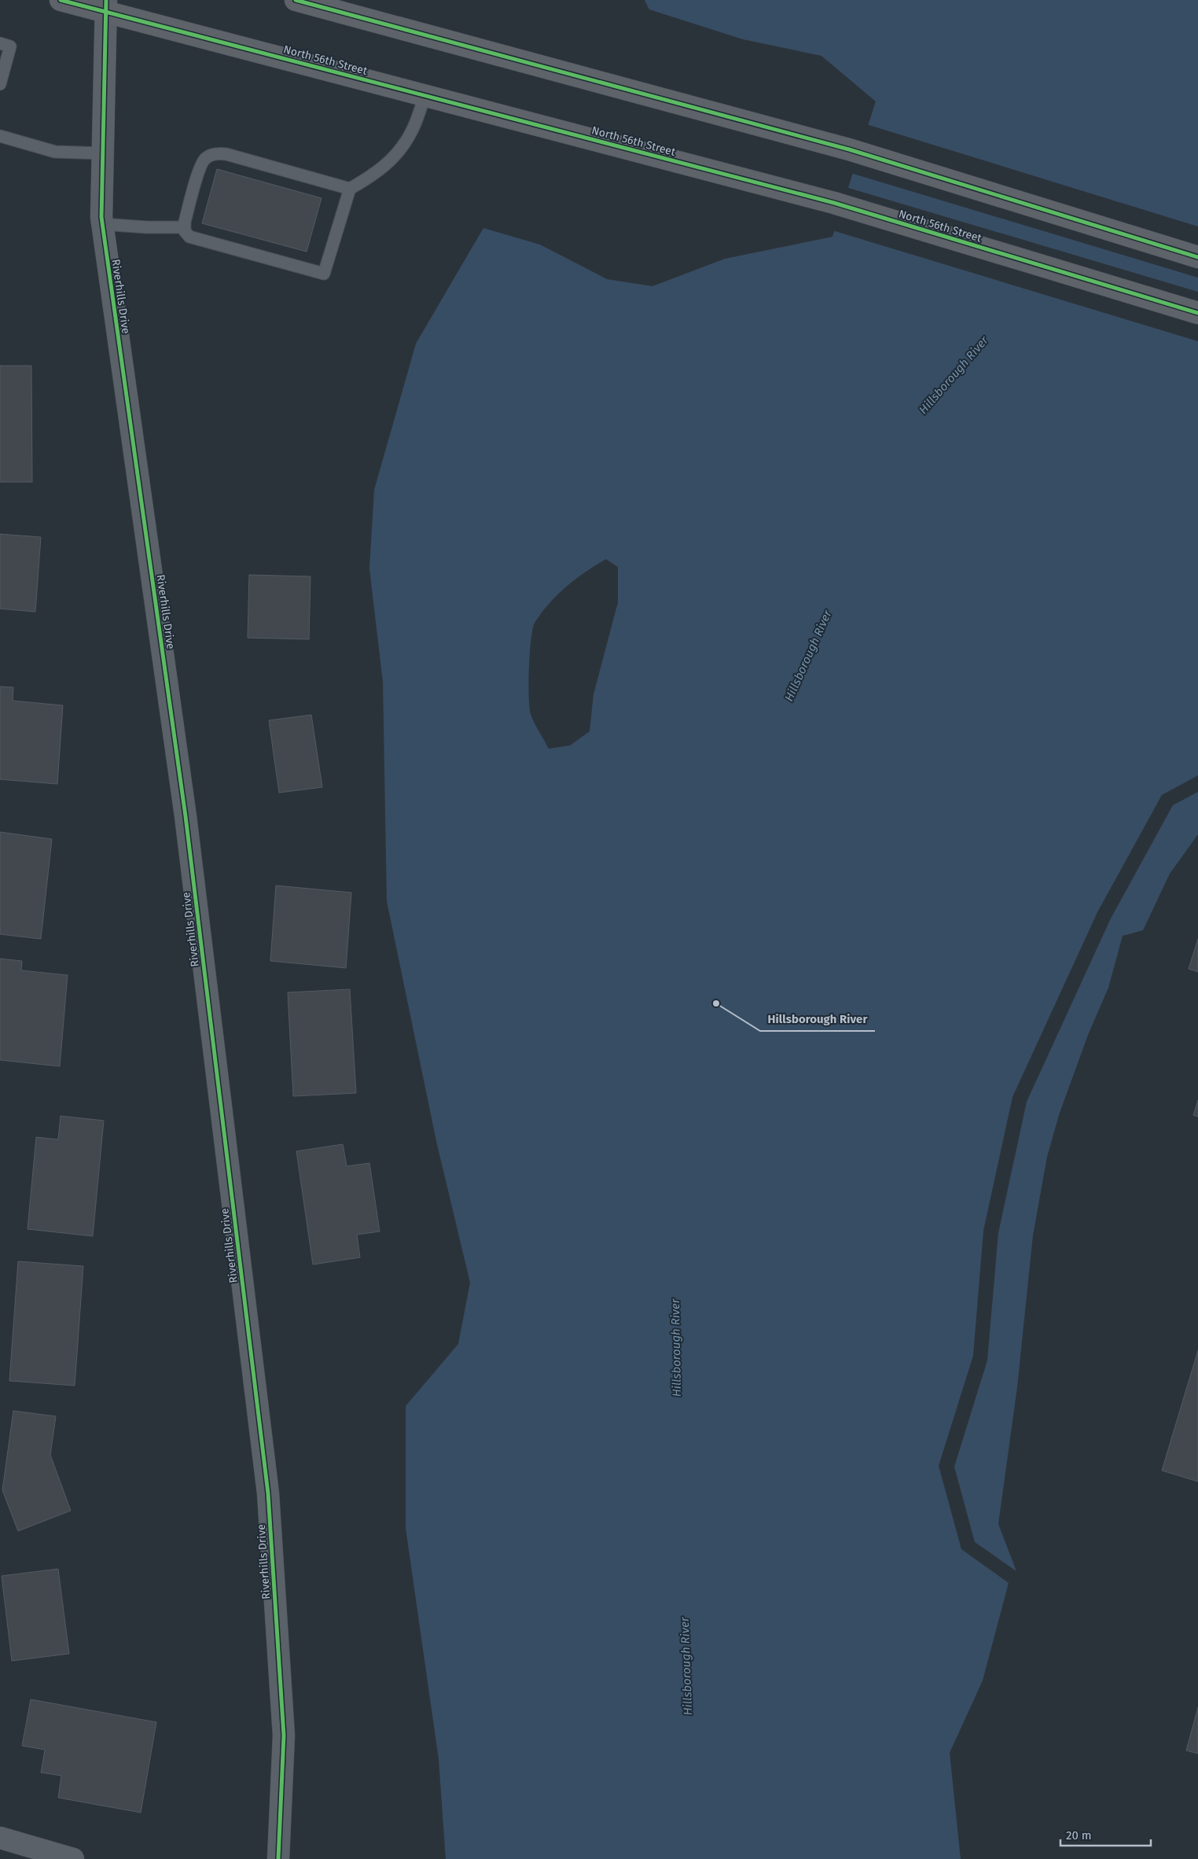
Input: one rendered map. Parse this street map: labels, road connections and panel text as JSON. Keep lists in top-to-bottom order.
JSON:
{
  "streets": {
    "main road": ["North 56th Street"],
    "street": ["Riverhills Drive"]
  },
  "crossings": [
    ["North 56th Street", "Riverhills Drive"]
  ],
  "water": ["Hillsborough River"],
  "places": ["Hillsborough River"],
  "scale_bar": "20 m"
}
